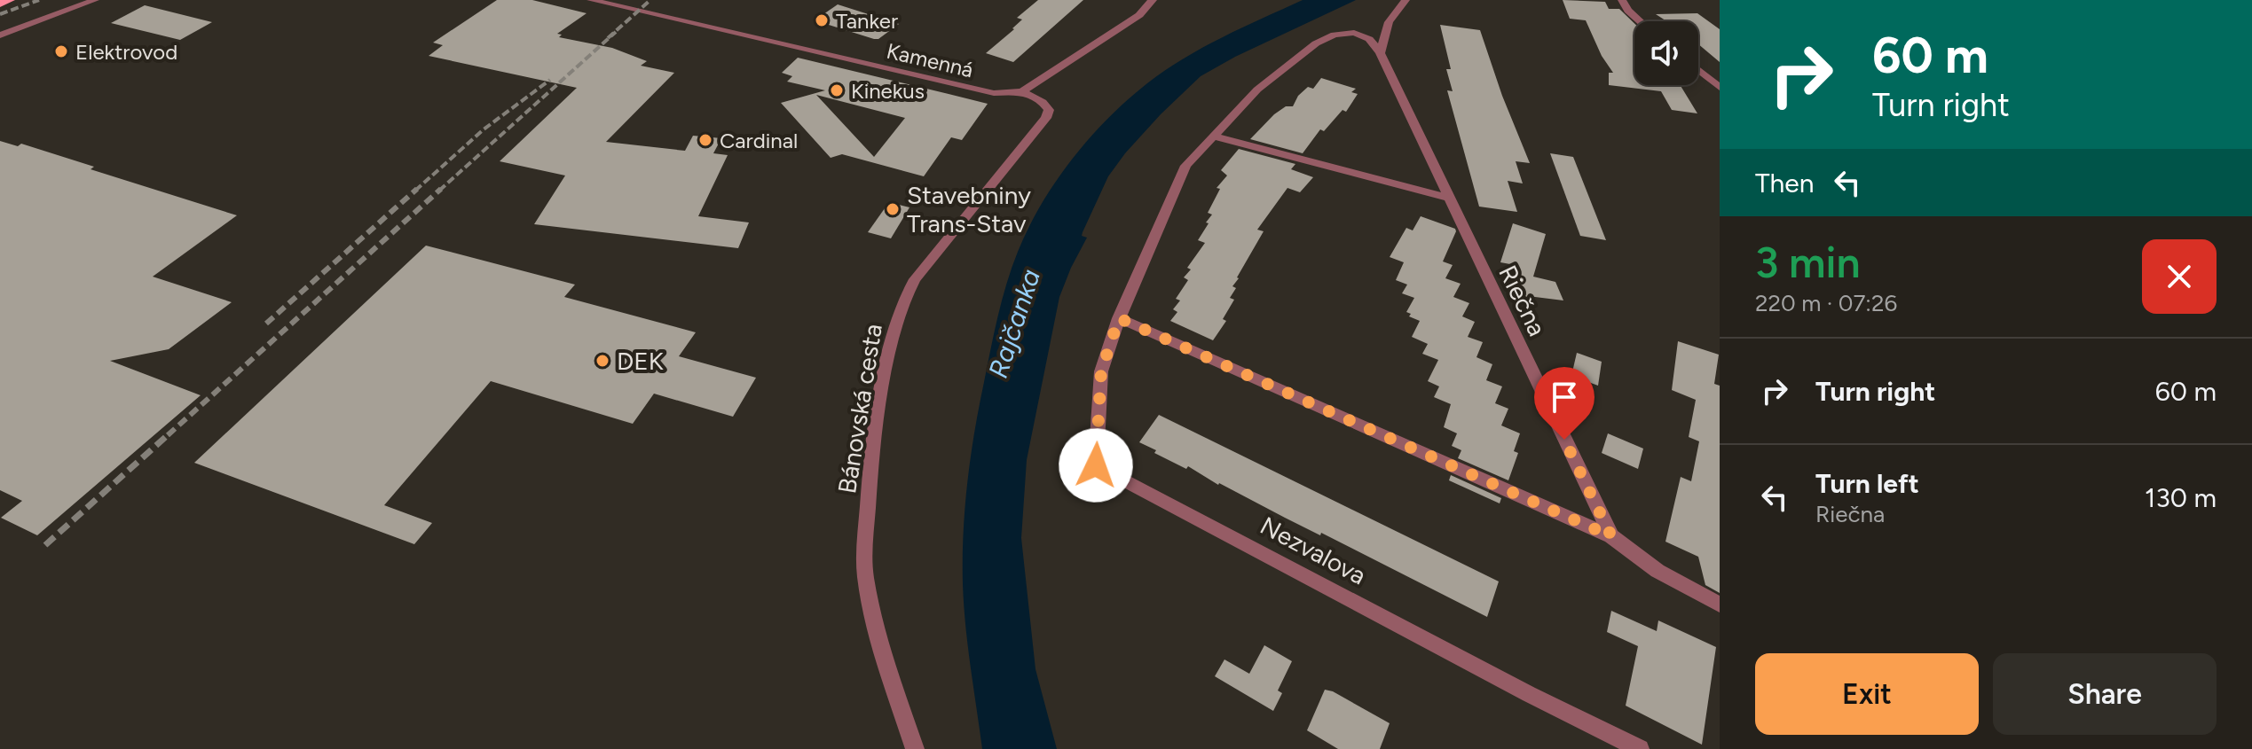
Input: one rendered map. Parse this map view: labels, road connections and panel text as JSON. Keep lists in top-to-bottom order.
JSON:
{
  "streets": {
    "street": [
      "Kamenná",
      "Riečna",
      "Bánovská cesta",
      "Nezvalova"
    ]
  },
  "crossings": [
    ["Kamenná", "Bánovská cesta"],
    ["Riečna", "Nezvalova"]
  ],
  "water": ["Rajčanka"],
  "places": [
    "Tanker",
    "Elektrovod",
    "Kinekus",
    "Cardinal",
    "Stavebniny Trans-Stav",
    "DEK"
  ],
  "page": {
    "turn": ["60 m", "Turn right"],
    "then": "Then",
    "heading": ["3 min", "220 m · 07:26"],
    "list": [
      {
        "name": "Turn right",
        "value": "60 m"
      },
      {
        "name": "Turn left",
        "note": "Riečna",
        "value": "130 m"
      }
    ],
    "buttons": ["Exit", "Share"]
  }
}
